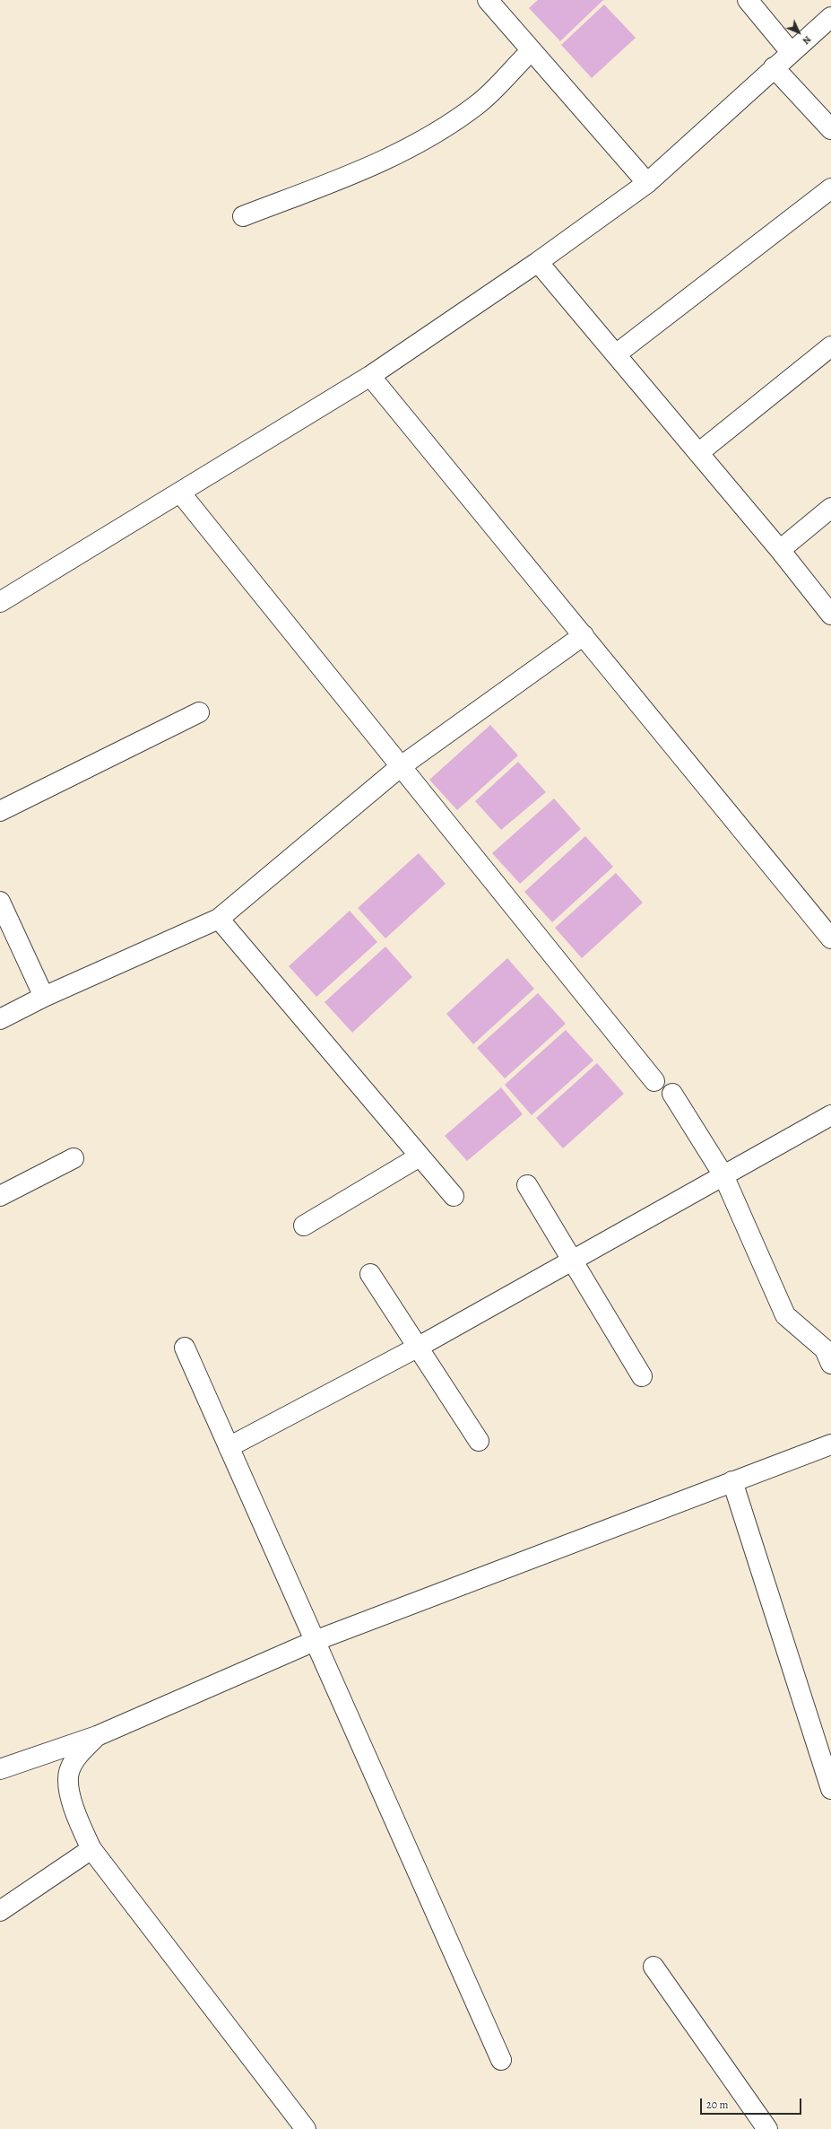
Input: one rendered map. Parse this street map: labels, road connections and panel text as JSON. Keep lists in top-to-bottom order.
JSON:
{
  "scale_bar": "20 m",
  "north": "bottom right"
}
